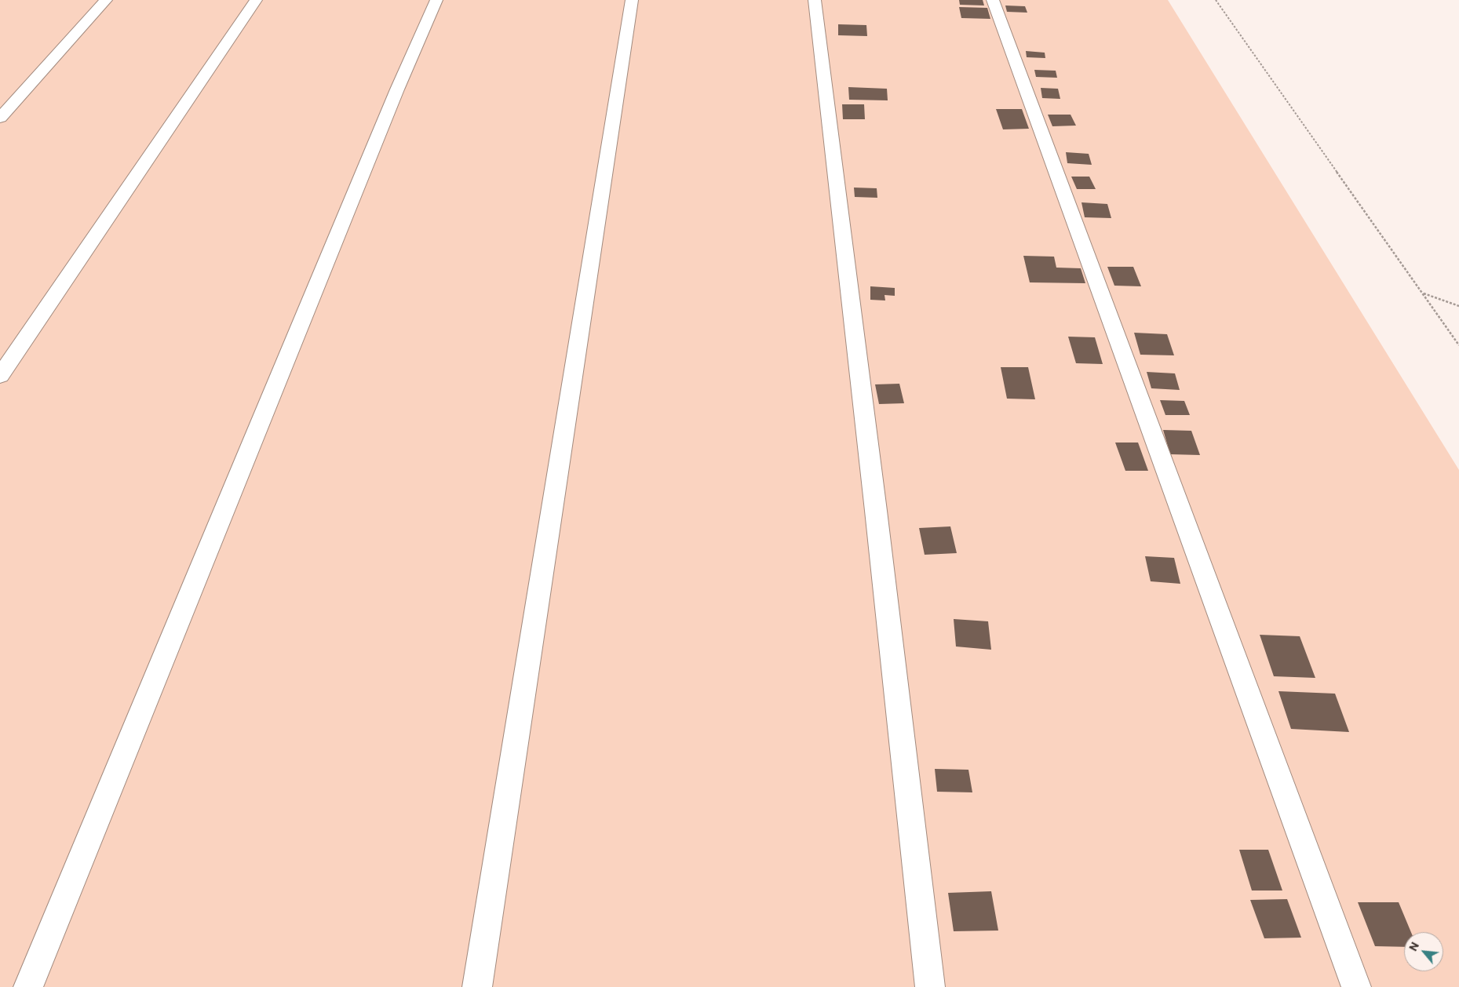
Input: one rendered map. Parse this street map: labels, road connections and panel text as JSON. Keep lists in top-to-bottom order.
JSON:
{
  "north": "top left"
}
